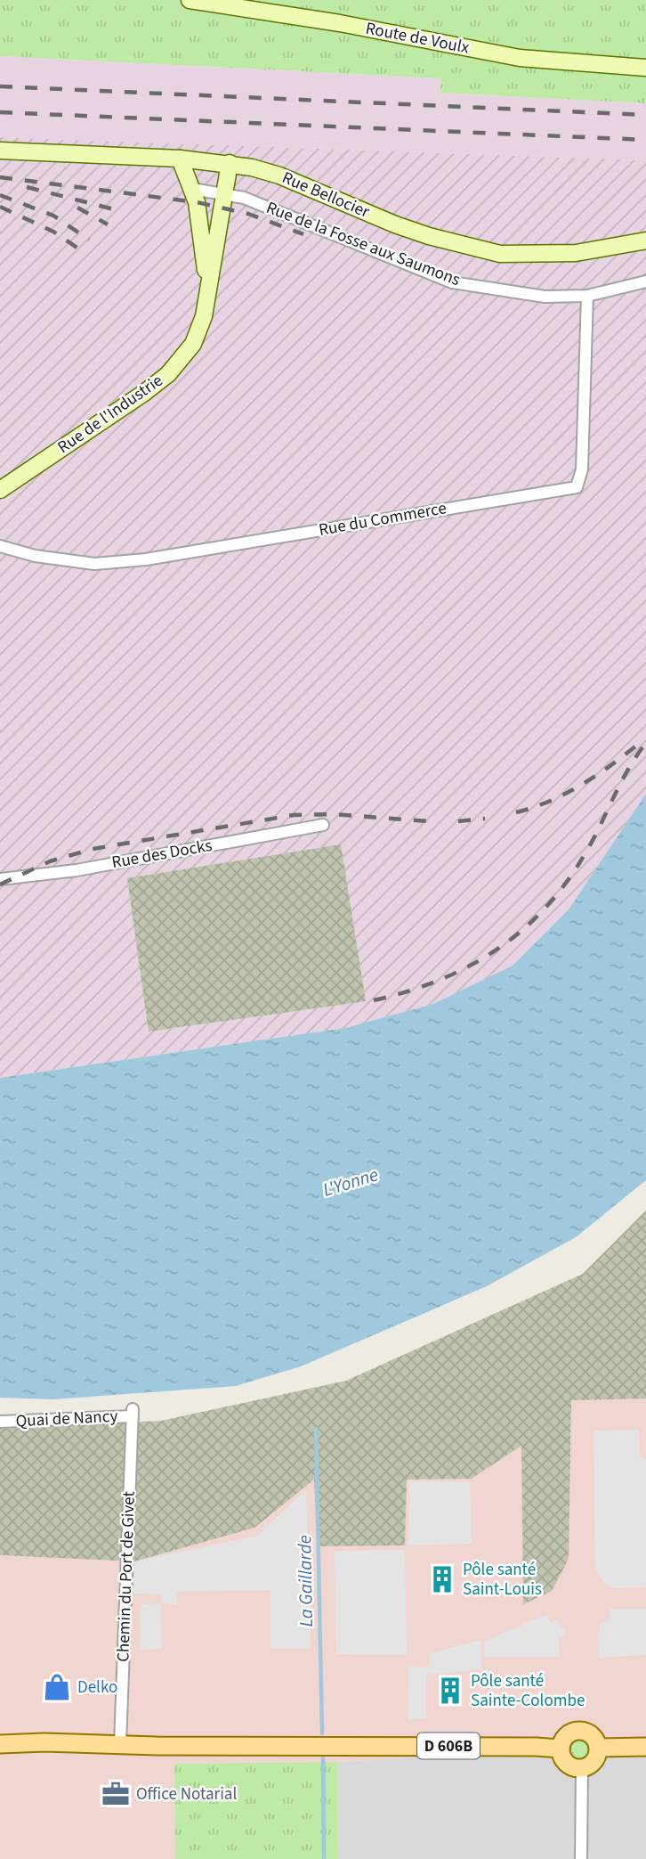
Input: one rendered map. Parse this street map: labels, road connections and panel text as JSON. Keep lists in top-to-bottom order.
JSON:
{
  "streets": {
    "main road": [
      "Route de Voulx",
      "Rue Bellocier",
      "Rue de l'Industrie",
      "D 606B"
    ],
    "street": [
      "Rue de la Fosse aux Saumons",
      "Rue du Commerce",
      "Rue des Docks",
      "Quai de Nancy",
      "Chemin du Port de Givet"
    ]
  },
  "crossings": [
    ["Rue Bellocier", "Rue de l'Industrie"],
    ["Rue de la Fosse aux Saumons", "Rue de l'Industrie"],
    ["Rue de la Fosse aux Saumons", "Rue du Commerce"],
    ["Quai de Nancy", "Chemin du Port de Givet"],
    ["Chemin du Port de Givet", "D 606B"]
  ],
  "water": ["L'Yonne", "La Gaillarde"],
  "places": {
    "building": ["Pôle santé Saint-Louis", "Pôle santé Sainte-Colombe"],
    "shop": ["Delko"],
    "office": ["Office Notarial"]
  }
}
